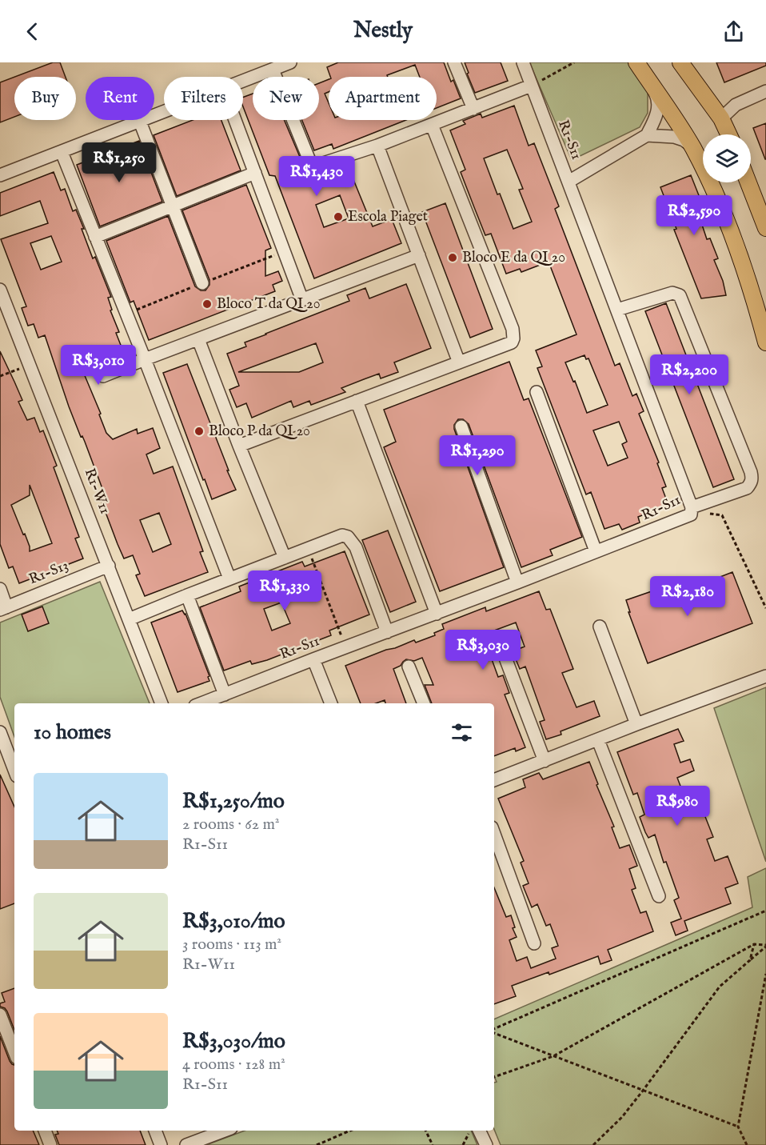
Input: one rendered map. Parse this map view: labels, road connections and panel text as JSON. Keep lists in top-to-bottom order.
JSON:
{
  "streets": {
    "street": ["R1-S11", "R1-W11", "R1-S13"]
  },
  "crossings": [
    ["R1-W11", "R1-S13"]
  ],
  "places": [
    "Escola Piaget",
    "Bloco E da QI 20",
    "Bloco T da QI 20",
    "Bloco P da QI 20"
  ],
  "page": {
    "header": "Nestly",
    "chip": [
      "Buy",
      "Rent",
      "Filters",
      "New",
      "Apartment"
    ],
    "price": [
      "R$1,250",
      "R$1,430",
      "R$2,590",
      "R$3,010",
      "R$2,200",
      "R$1,290",
      "R$1,330",
      "R$2,180",
      "R$3,030",
      "R$980"
    ],
    "heading": "10 homes",
    "list": [
      {
        "name": "R$1,250/mo",
        "note": "2 rooms · 62 m² · R1-S11"
      },
      {
        "name": "R$3,010/mo",
        "note": "3 rooms · 113 m² · R1-W11"
      },
      {
        "name": "R$3,030/mo",
        "note": "4 rooms · 128 m² · R1-S11"
      }
    ]
  }
}
